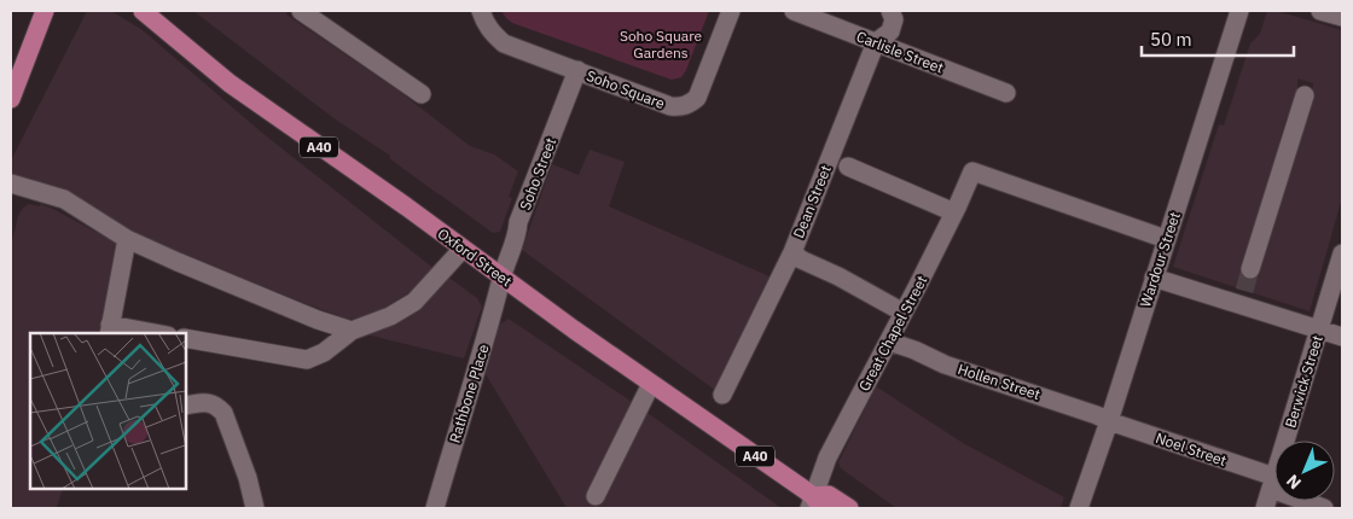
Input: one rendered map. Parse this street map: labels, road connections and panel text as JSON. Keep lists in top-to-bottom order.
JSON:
{
  "streets": {
    "main road": ["A40", "Oxford Street"],
    "street": [
      "Carlisle Street",
      "Soho Square",
      "Soho Street",
      "Dean Street",
      "Wardour Street",
      "Great Chapel Street",
      "Hollen Street",
      "Berwick Street",
      "Rathbone Place",
      "Noel Street"
    ]
  },
  "crossings": [
    ["Carlisle Street", "Dean Street"],
    ["Soho Square", "Soho Street"],
    ["Soho Street", "Oxford Street"],
    ["Soho Street", "Rathbone Place"],
    ["Oxford Street", "Great Chapel Street"],
    ["Oxford Street", "Rathbone Place"],
    ["Wardour Street", "Great Chapel Street"],
    ["Wardour Street", "Hollen Street"],
    ["Wardour Street", "Noel Street"],
    ["Great Chapel Street", "Hollen Street"],
    ["Hollen Street", "Noel Street"],
    ["Berwick Street", "Noel Street"]
  ],
  "parks": ["Soho Square Gardens"],
  "scale_bar": "50 m",
  "north": "bottom left"
}
